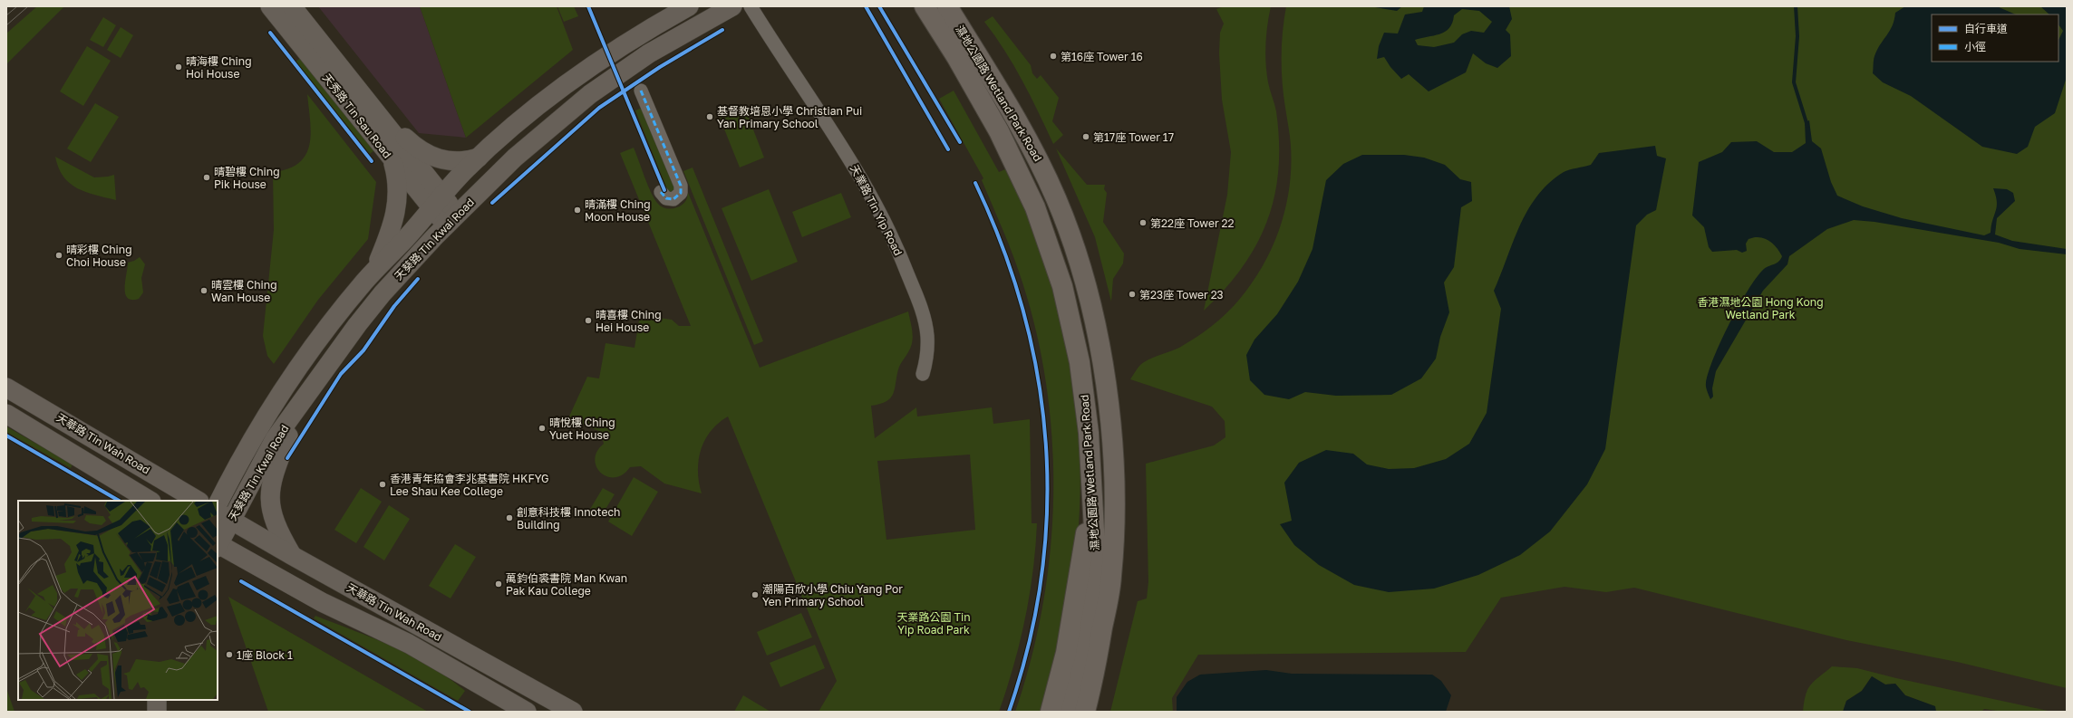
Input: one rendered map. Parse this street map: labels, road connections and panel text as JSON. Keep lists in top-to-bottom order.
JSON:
{
  "streets": {
    "main road": ["濕地公園路 Wetland Park Road"],
    "street": [
      "天秀路 Tin Sau Road",
      "天業路 Tin Yip Road",
      "天葵路 Tin Kwai Road",
      "天華路 Tin Wah Road"
    ]
  },
  "crossings": [
    ["天秀路 Tin Sau Road", "天葵路 Tin Kwai Road"],
    ["天葵路 Tin Kwai Road", "天華路 Tin Wah Road"]
  ],
  "parks": ["香港濕地公園 Hong Kong Wetland Park", "天業路公園 Tin Yip Road Park"],
  "places": [
    "第16座 Tower 16",
    "晴海樓 Ching Hoi House",
    "基督教培恩小學 Christian Pui Yan Primary School",
    "第17座 Tower 17",
    "晴碧樓 Ching Pik House",
    "晴滿樓 Ching Moon House",
    "第22座 Tower 22",
    "晴彩樓 Ching Choi House",
    "晴雲樓 Ching Wan House",
    "第23座 Tower 23",
    "晴喜樓 Ching Hei House",
    "晴悅樓 Ching Yuet House",
    "香港青年拹會李兆基書院 HKFYG Lee Shau Kee College",
    "創意科技樓 Innotech Building",
    "萬鈞伯裘書院 Man Kwan Pak Kau College",
    "潮陽百欣小學 Chiu Yang Por Yen Primary School",
    "1座 Block 1"
  ],
  "legend": ["自行車道", "小徑"]
}
